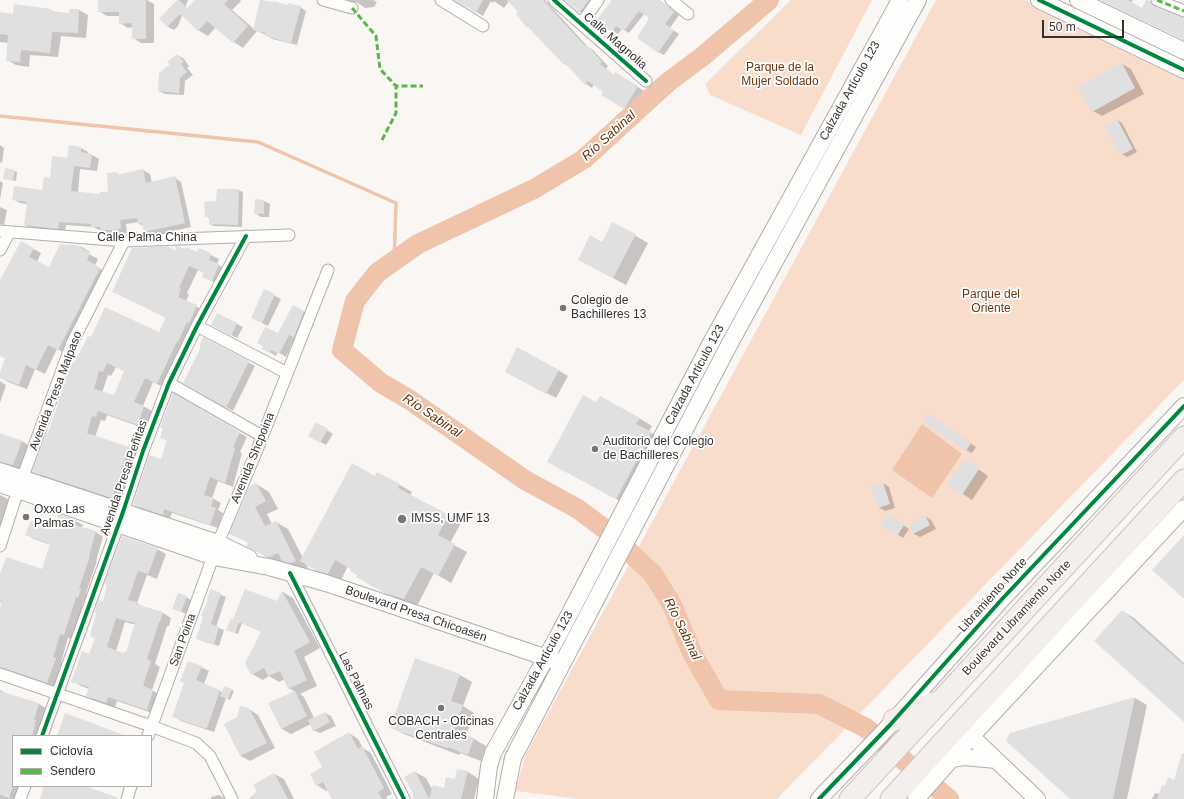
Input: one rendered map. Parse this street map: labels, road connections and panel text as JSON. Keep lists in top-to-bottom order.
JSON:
{
  "streets": {
    "highway": ["Boulevard Libramiento Norte"],
    "main road": ["Calzada Artículo 123", "Libramiento Norte", "Boulevard Presa Chicoasén"],
    "street": [
      "Calle Magnolia",
      "Calle Palma China",
      "Avenida Presa Malpaso",
      "Avenida Shcpoina",
      "Avenida Presa Peñitas",
      "San Poina",
      "Las Palmas"
    ]
  },
  "crossings": [
    ["Calzada Artículo 123", "Boulevard Presa Chicoasén"],
    ["Calle Palma China", "Avenida Presa Malpaso"],
    ["Calle Palma China", "Avenida Presa Peñitas"],
    ["Avenida Presa Malpaso", "Boulevard Presa Chicoasén"],
    ["Avenida Shcpoina", "Boulevard Presa Chicoasén"],
    ["Avenida Shcpoina", "San Poina"],
    ["Avenida Presa Peñitas", "Boulevard Presa Chicoasén"],
    ["Boulevard Presa Chicoasén", "San Poina"],
    ["Boulevard Presa Chicoasén", "Las Palmas"]
  ],
  "water": ["Río Sabinal"],
  "parks": ["Parque de la Mujer Soldado", "Parque del Oriente"],
  "places": [
    "Colegio de Bachilleres 13",
    "Auditorio del Colegio de Bachilleres",
    "Oxxo Las Palmas",
    "IMSS, UMF 13",
    "COBACH - Oficinas Centrales"
  ],
  "legend": ["Ciclovía", "Sendero"],
  "scale_bar": "50 m"
}
